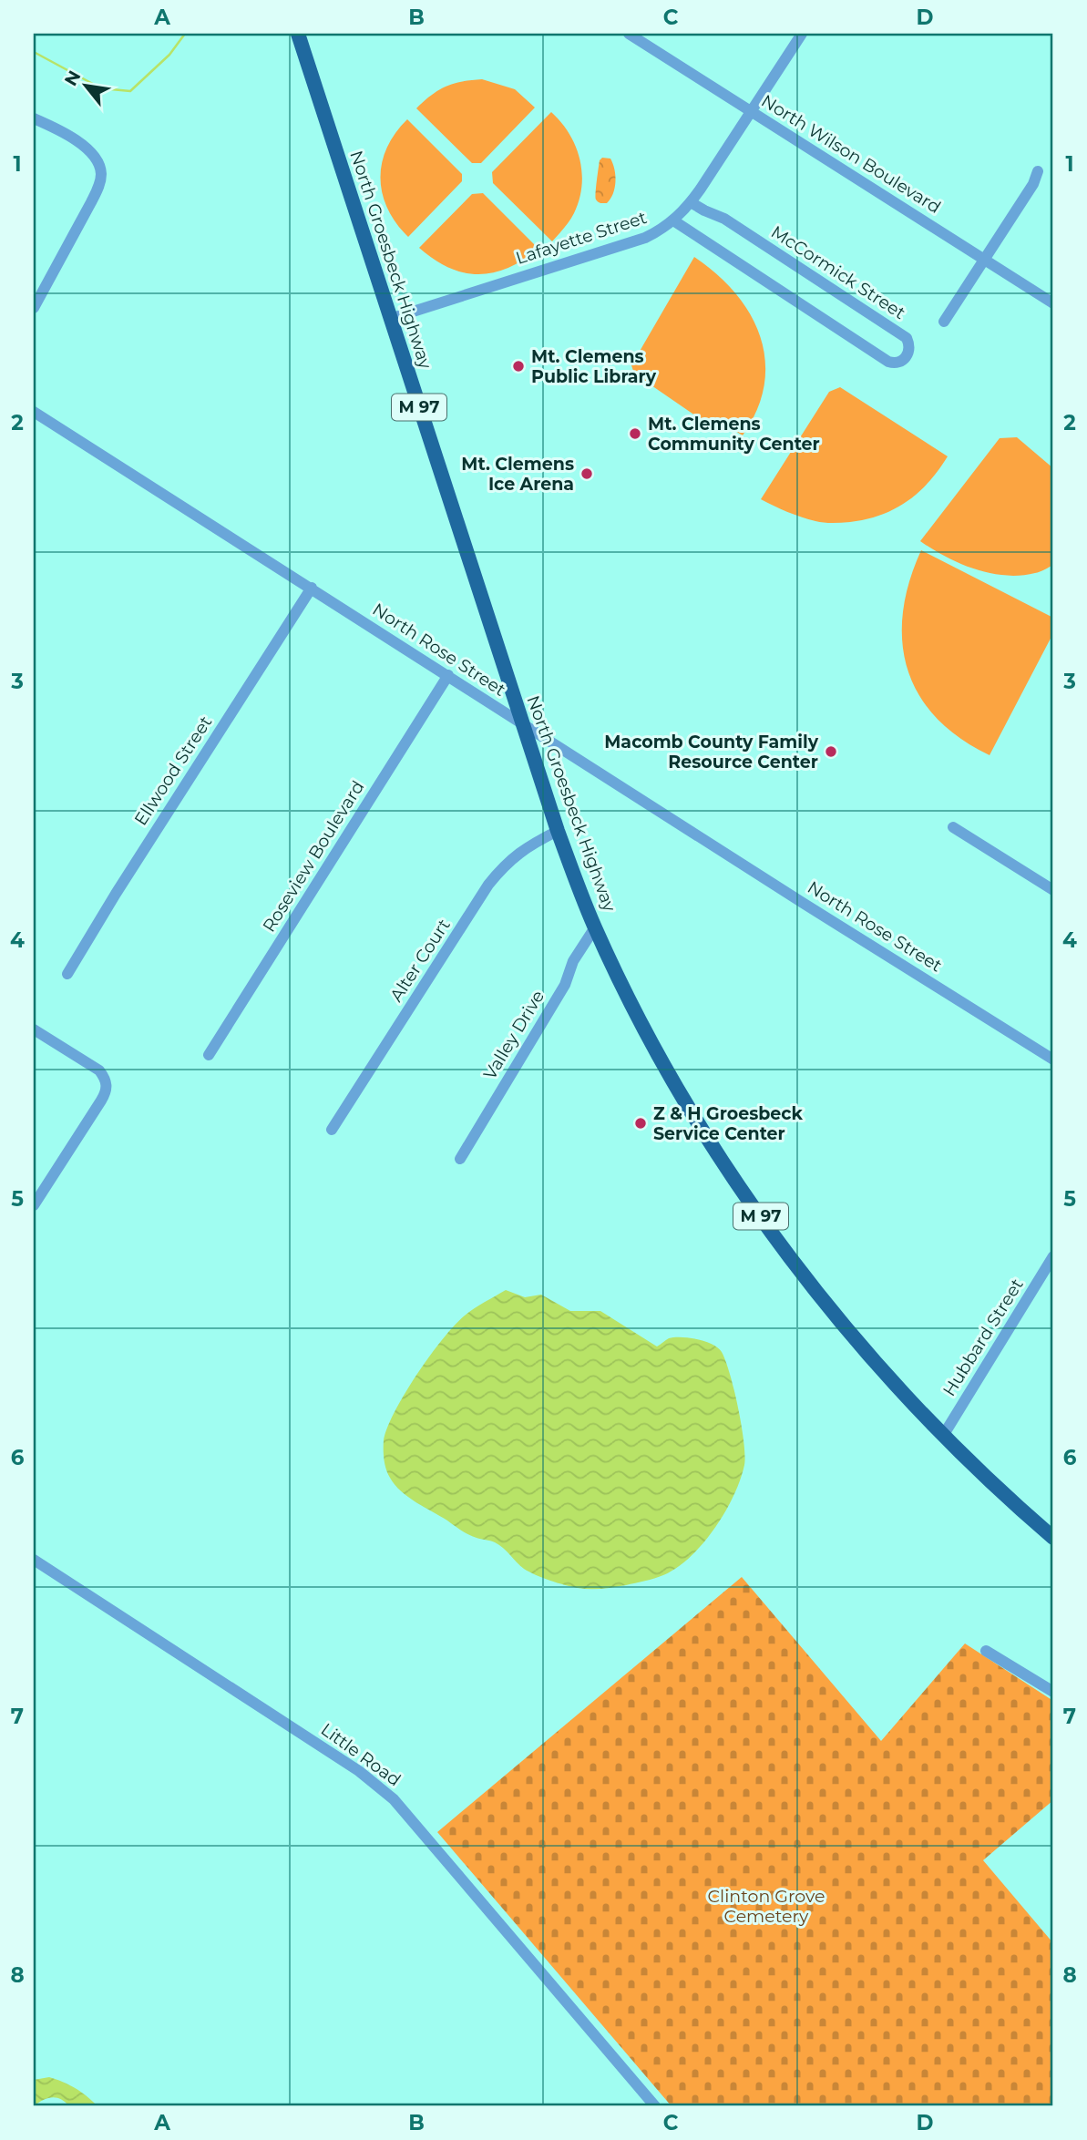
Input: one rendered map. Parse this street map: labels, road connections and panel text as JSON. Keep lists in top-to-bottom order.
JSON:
{
  "streets": {
    "main road": ["North Groesbeck Highway", "M 97"],
    "street": [
      "North Wilson Boulevard",
      "Lafayette Street",
      "McCormick Street",
      "North Rose Street",
      "Ellwood Street",
      "Roseview Boulevard",
      "Alter Court",
      "Valley Drive",
      "Hubbard Street",
      "Little Road"
    ]
  },
  "crossings": [
    ["North Wilson Boulevard", "Lafayette Street"],
    ["Lafayette Street", "North Groesbeck Highway"],
    ["Lafayette Street", "McCormick Street"],
    ["North Groesbeck Highway", "North Rose Street"],
    ["North Groesbeck Highway", "Alter Court"],
    ["North Groesbeck Highway", "Valley Drive"],
    ["North Groesbeck Highway", "Hubbard Street"],
    ["North Rose Street", "Ellwood Street"],
    ["North Rose Street", "Roseview Boulevard"]
  ],
  "parks": ["Clinton Grove Cemetery"],
  "places": [
    "Mt. Clemens Public Library",
    "Mt. Clemens Community Center",
    "Mt. Clemens Ice Arena",
    "Macomb County Family Resource Center",
    "Z & H Groesbeck Service Center"
  ],
  "north": "top left",
  "grid": {
    "columns": [
      "A",
      "B",
      "C",
      "D"
    ],
    "rows": [
      "1",
      "2",
      "3",
      "4",
      "5",
      "6",
      "7",
      "8"
    ]
  }
}
